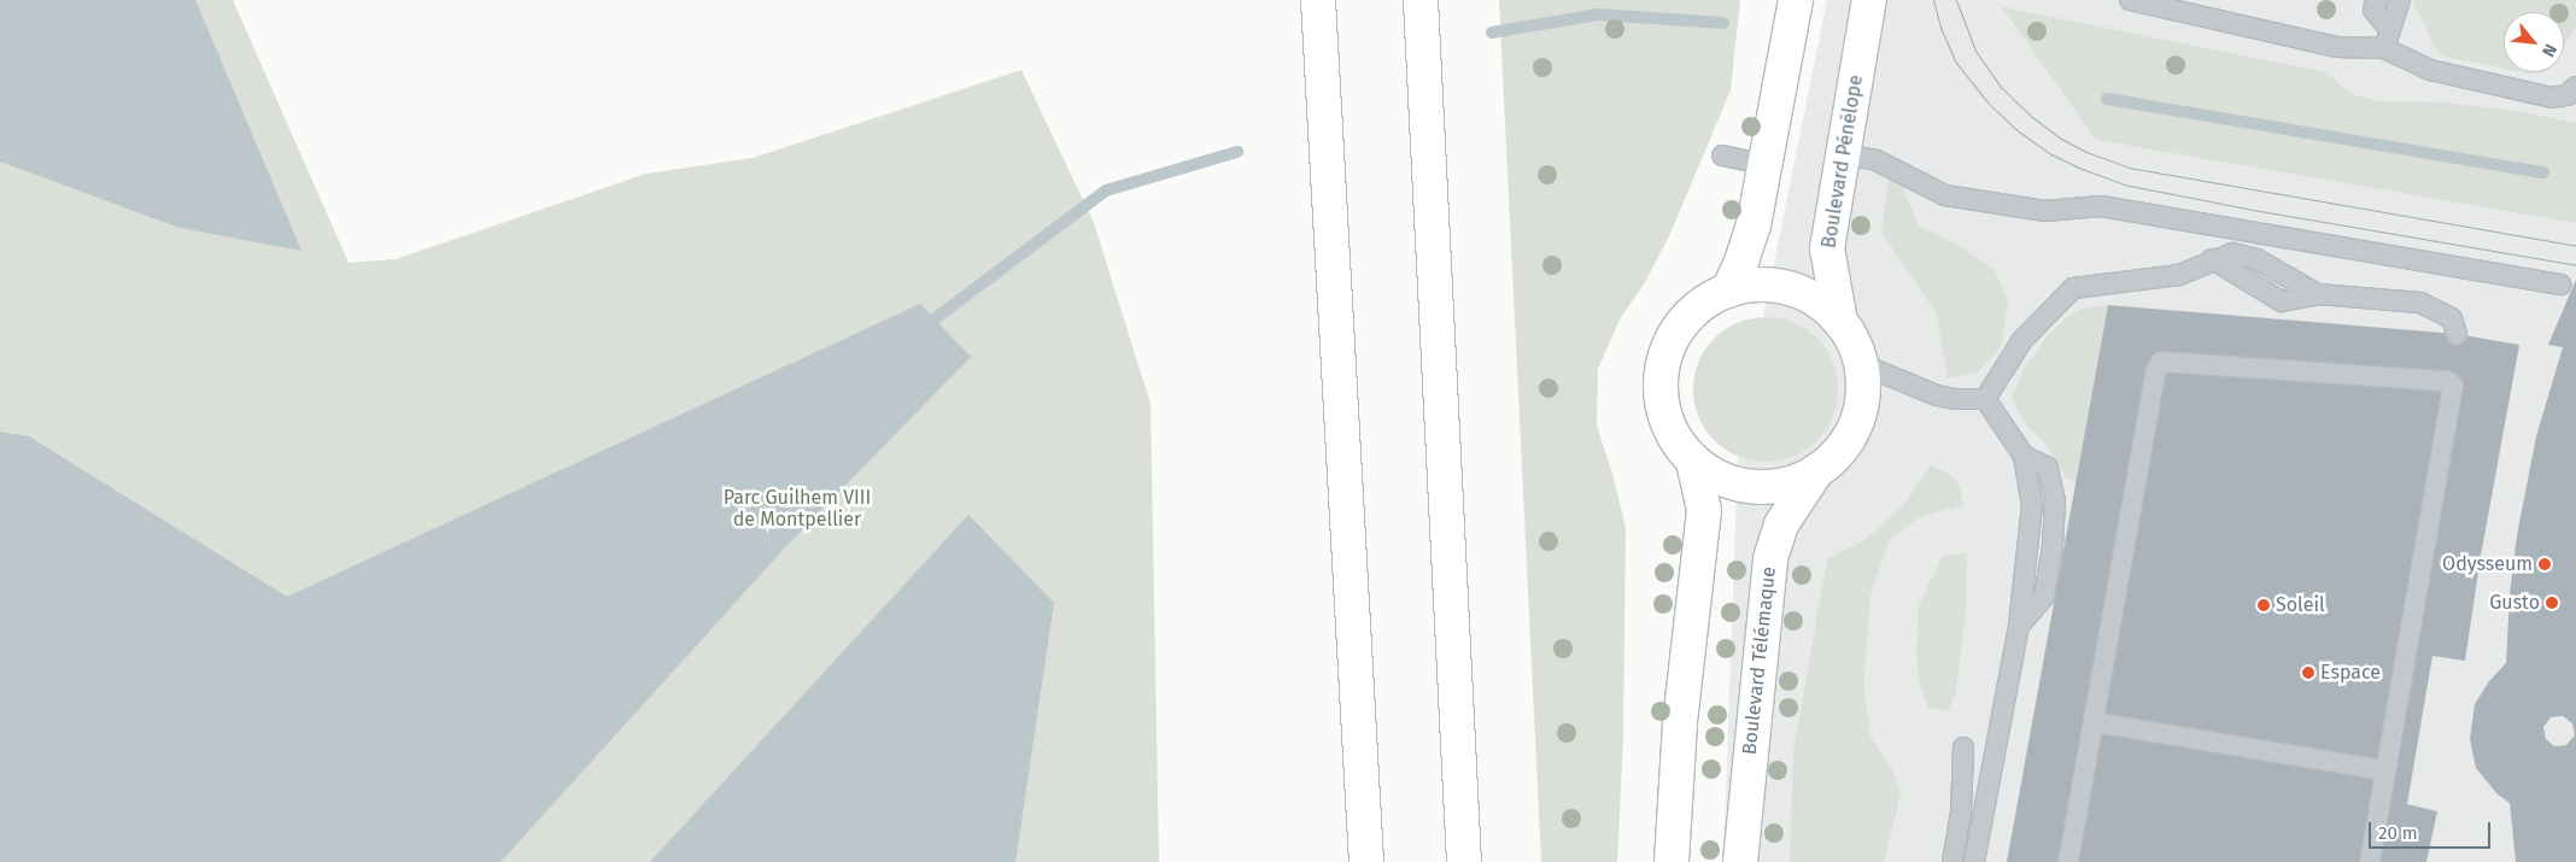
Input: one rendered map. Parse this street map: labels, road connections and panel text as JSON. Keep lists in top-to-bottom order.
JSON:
{
  "streets": {
    "main road": ["Boulevard Pénélope", "Boulevard Télémaque"]
  },
  "crossings": [
    ["Boulevard Pénélope", "Boulevard Télémaque"]
  ],
  "parks": ["Parc Guilhem VIII de Montpellier"],
  "places": [
    "Odysseum",
    "Gusto",
    "Soleil",
    "Espace"
  ],
  "scale_bar": "20 m",
  "north": "bottom right"
}
